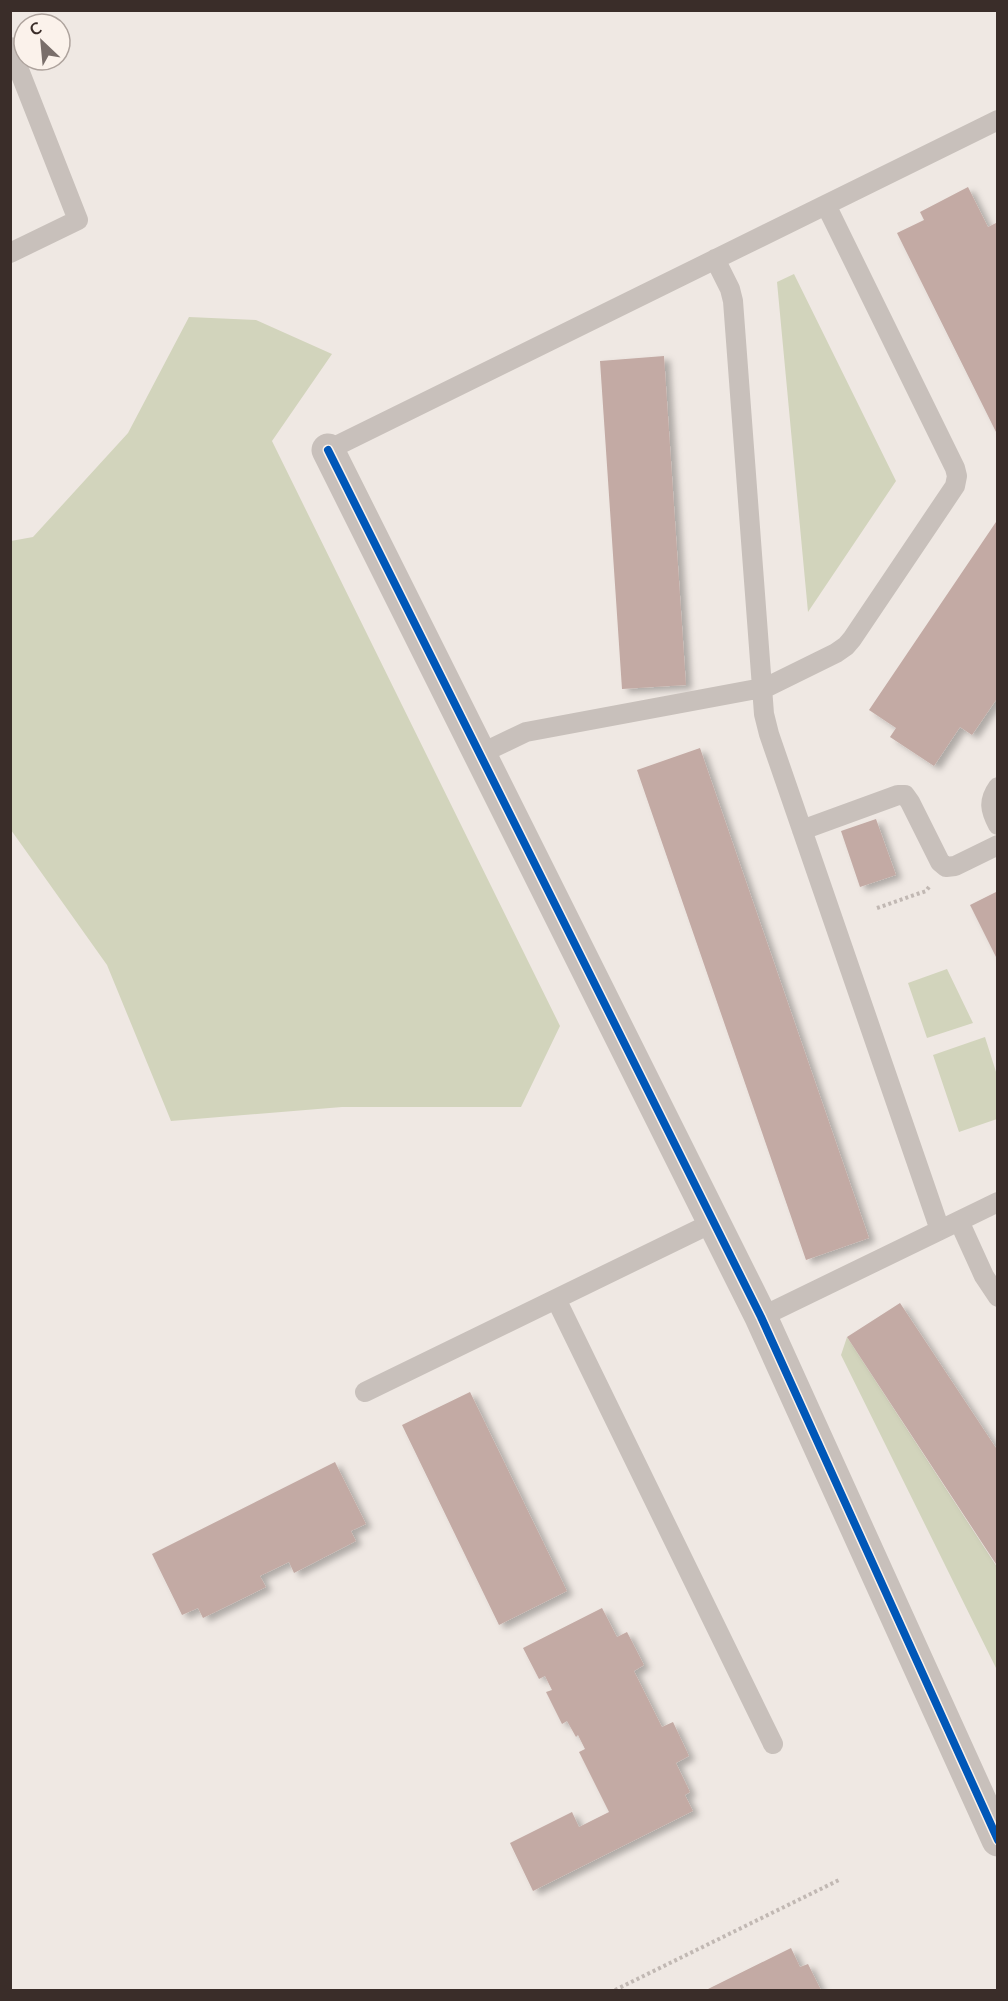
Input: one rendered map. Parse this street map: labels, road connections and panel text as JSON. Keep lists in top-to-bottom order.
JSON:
{
  "north": "top left"
}
